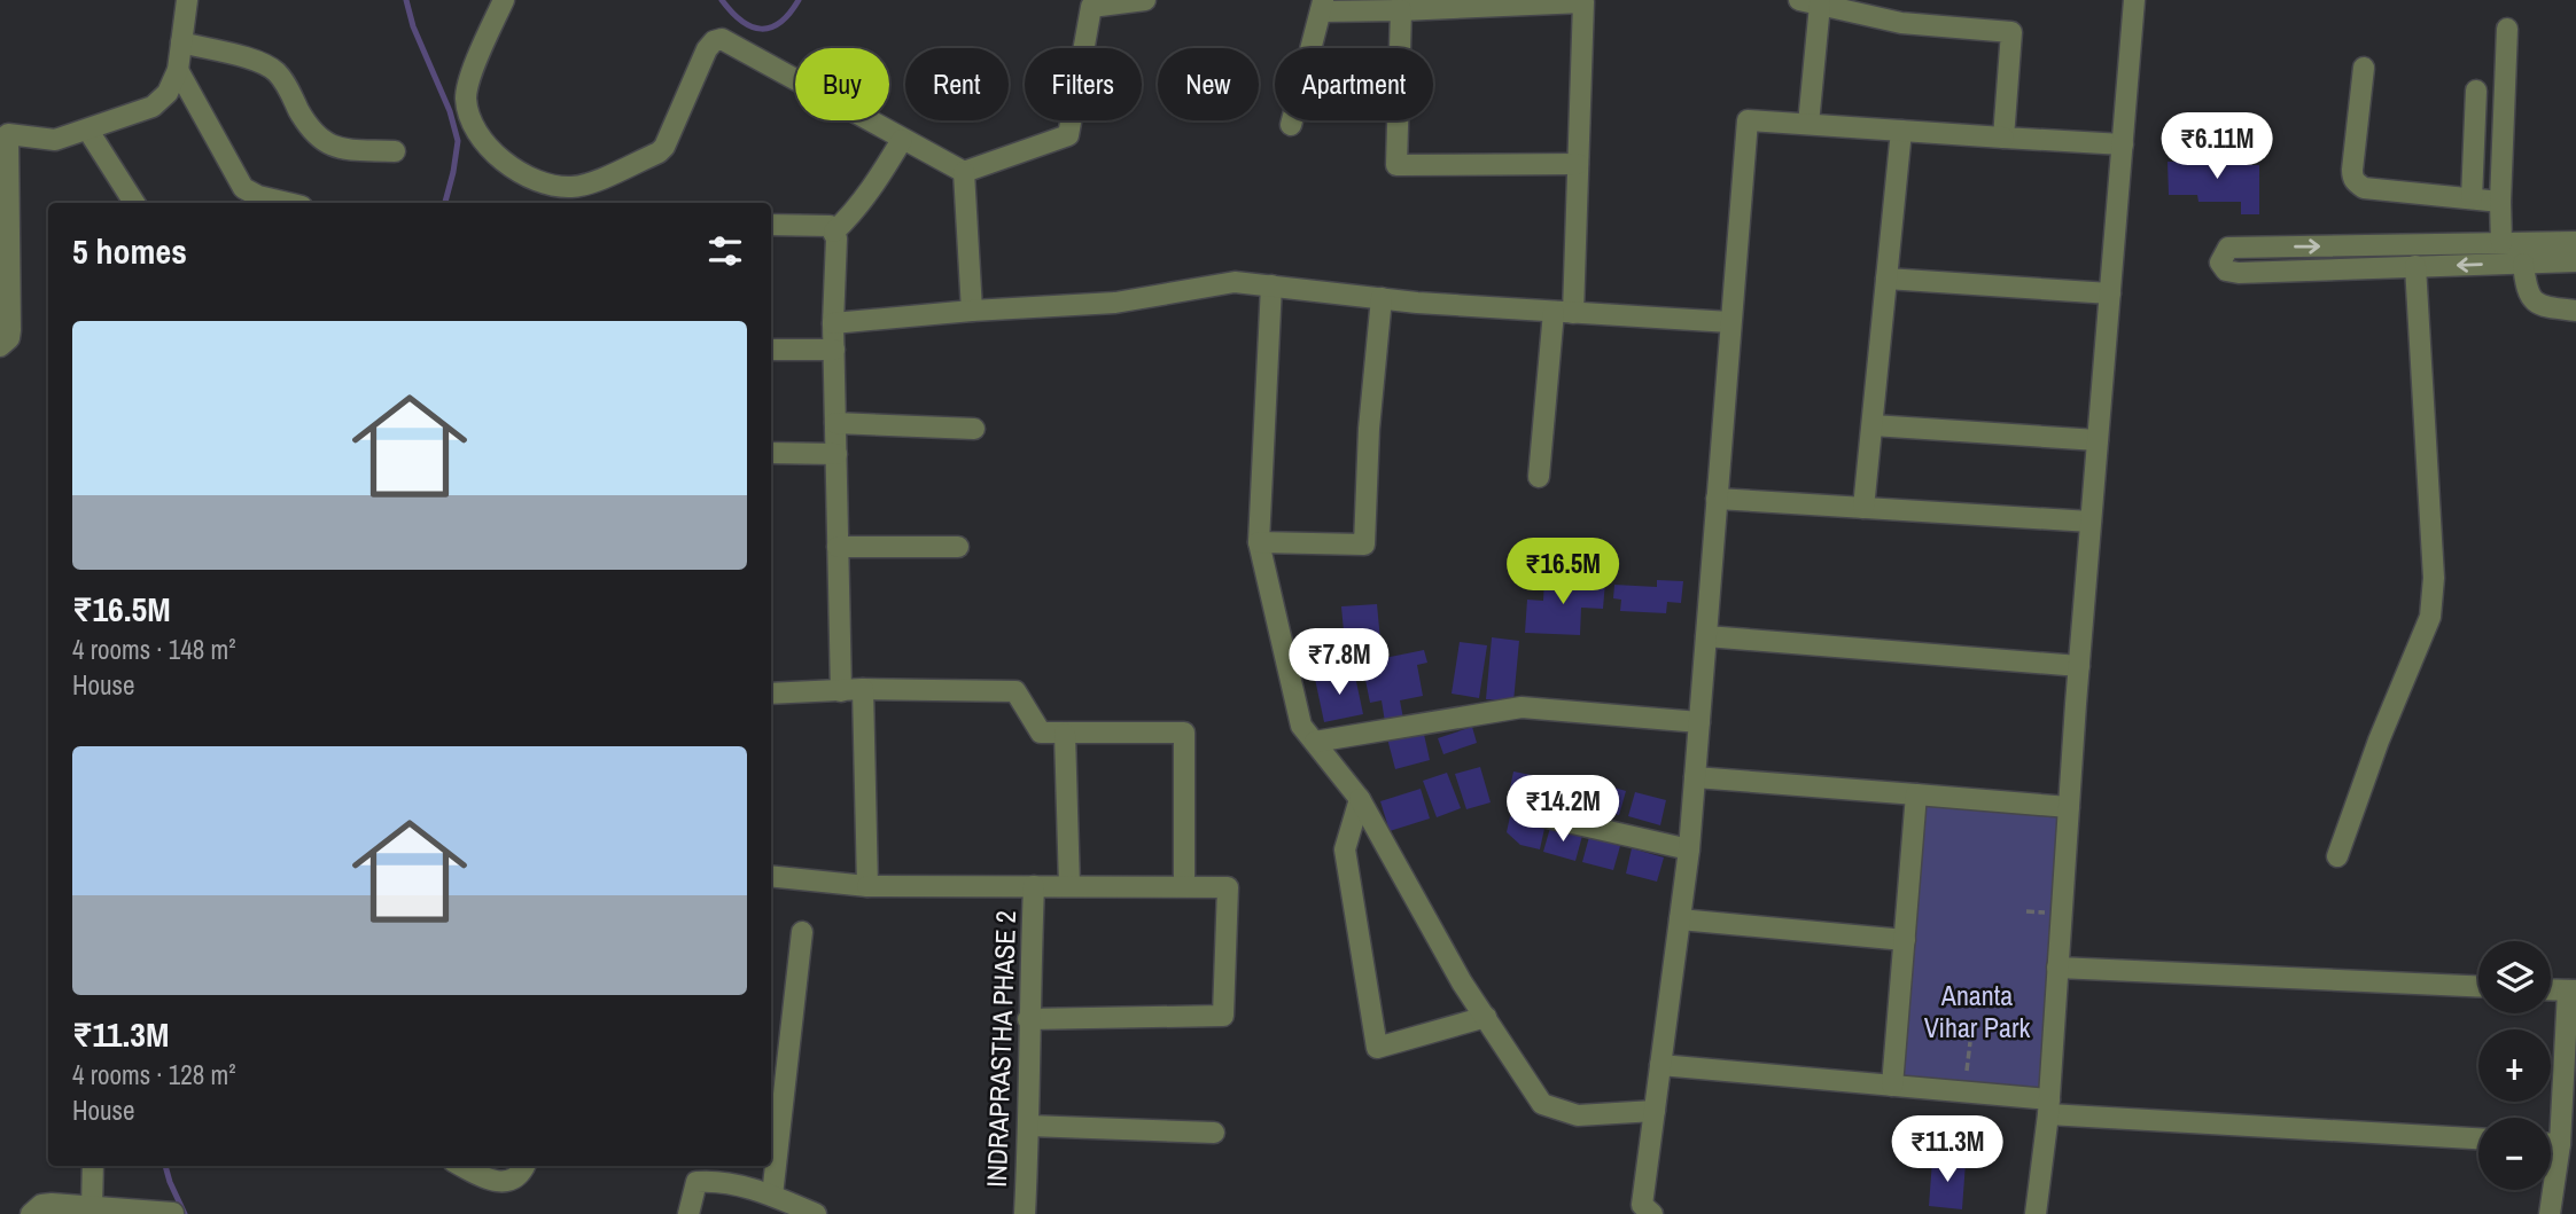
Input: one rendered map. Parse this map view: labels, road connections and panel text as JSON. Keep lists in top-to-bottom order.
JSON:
{
  "streets": {
    "street": ["INDRAPRASTHA PHASE 2"]
  },
  "parks": ["Ananta Vihar Park"],
  "page": {
    "chip": [
      "Buy",
      "Rent",
      "Filters",
      "New",
      "Apartment"
    ],
    "price": [
      "₹6.11M",
      "₹16.5M",
      "₹7.8M",
      "₹14.2M",
      "₹11.3M"
    ],
    "heading": "5 homes",
    "list": [
      {
        "name": "₹16.5M",
        "note": "4 rooms · 148 m² · House"
      },
      {
        "name": "₹11.3M",
        "note": "4 rooms · 128 m² · House"
      }
    ],
    "map_buttons": ["+", "−"]
  }
}
